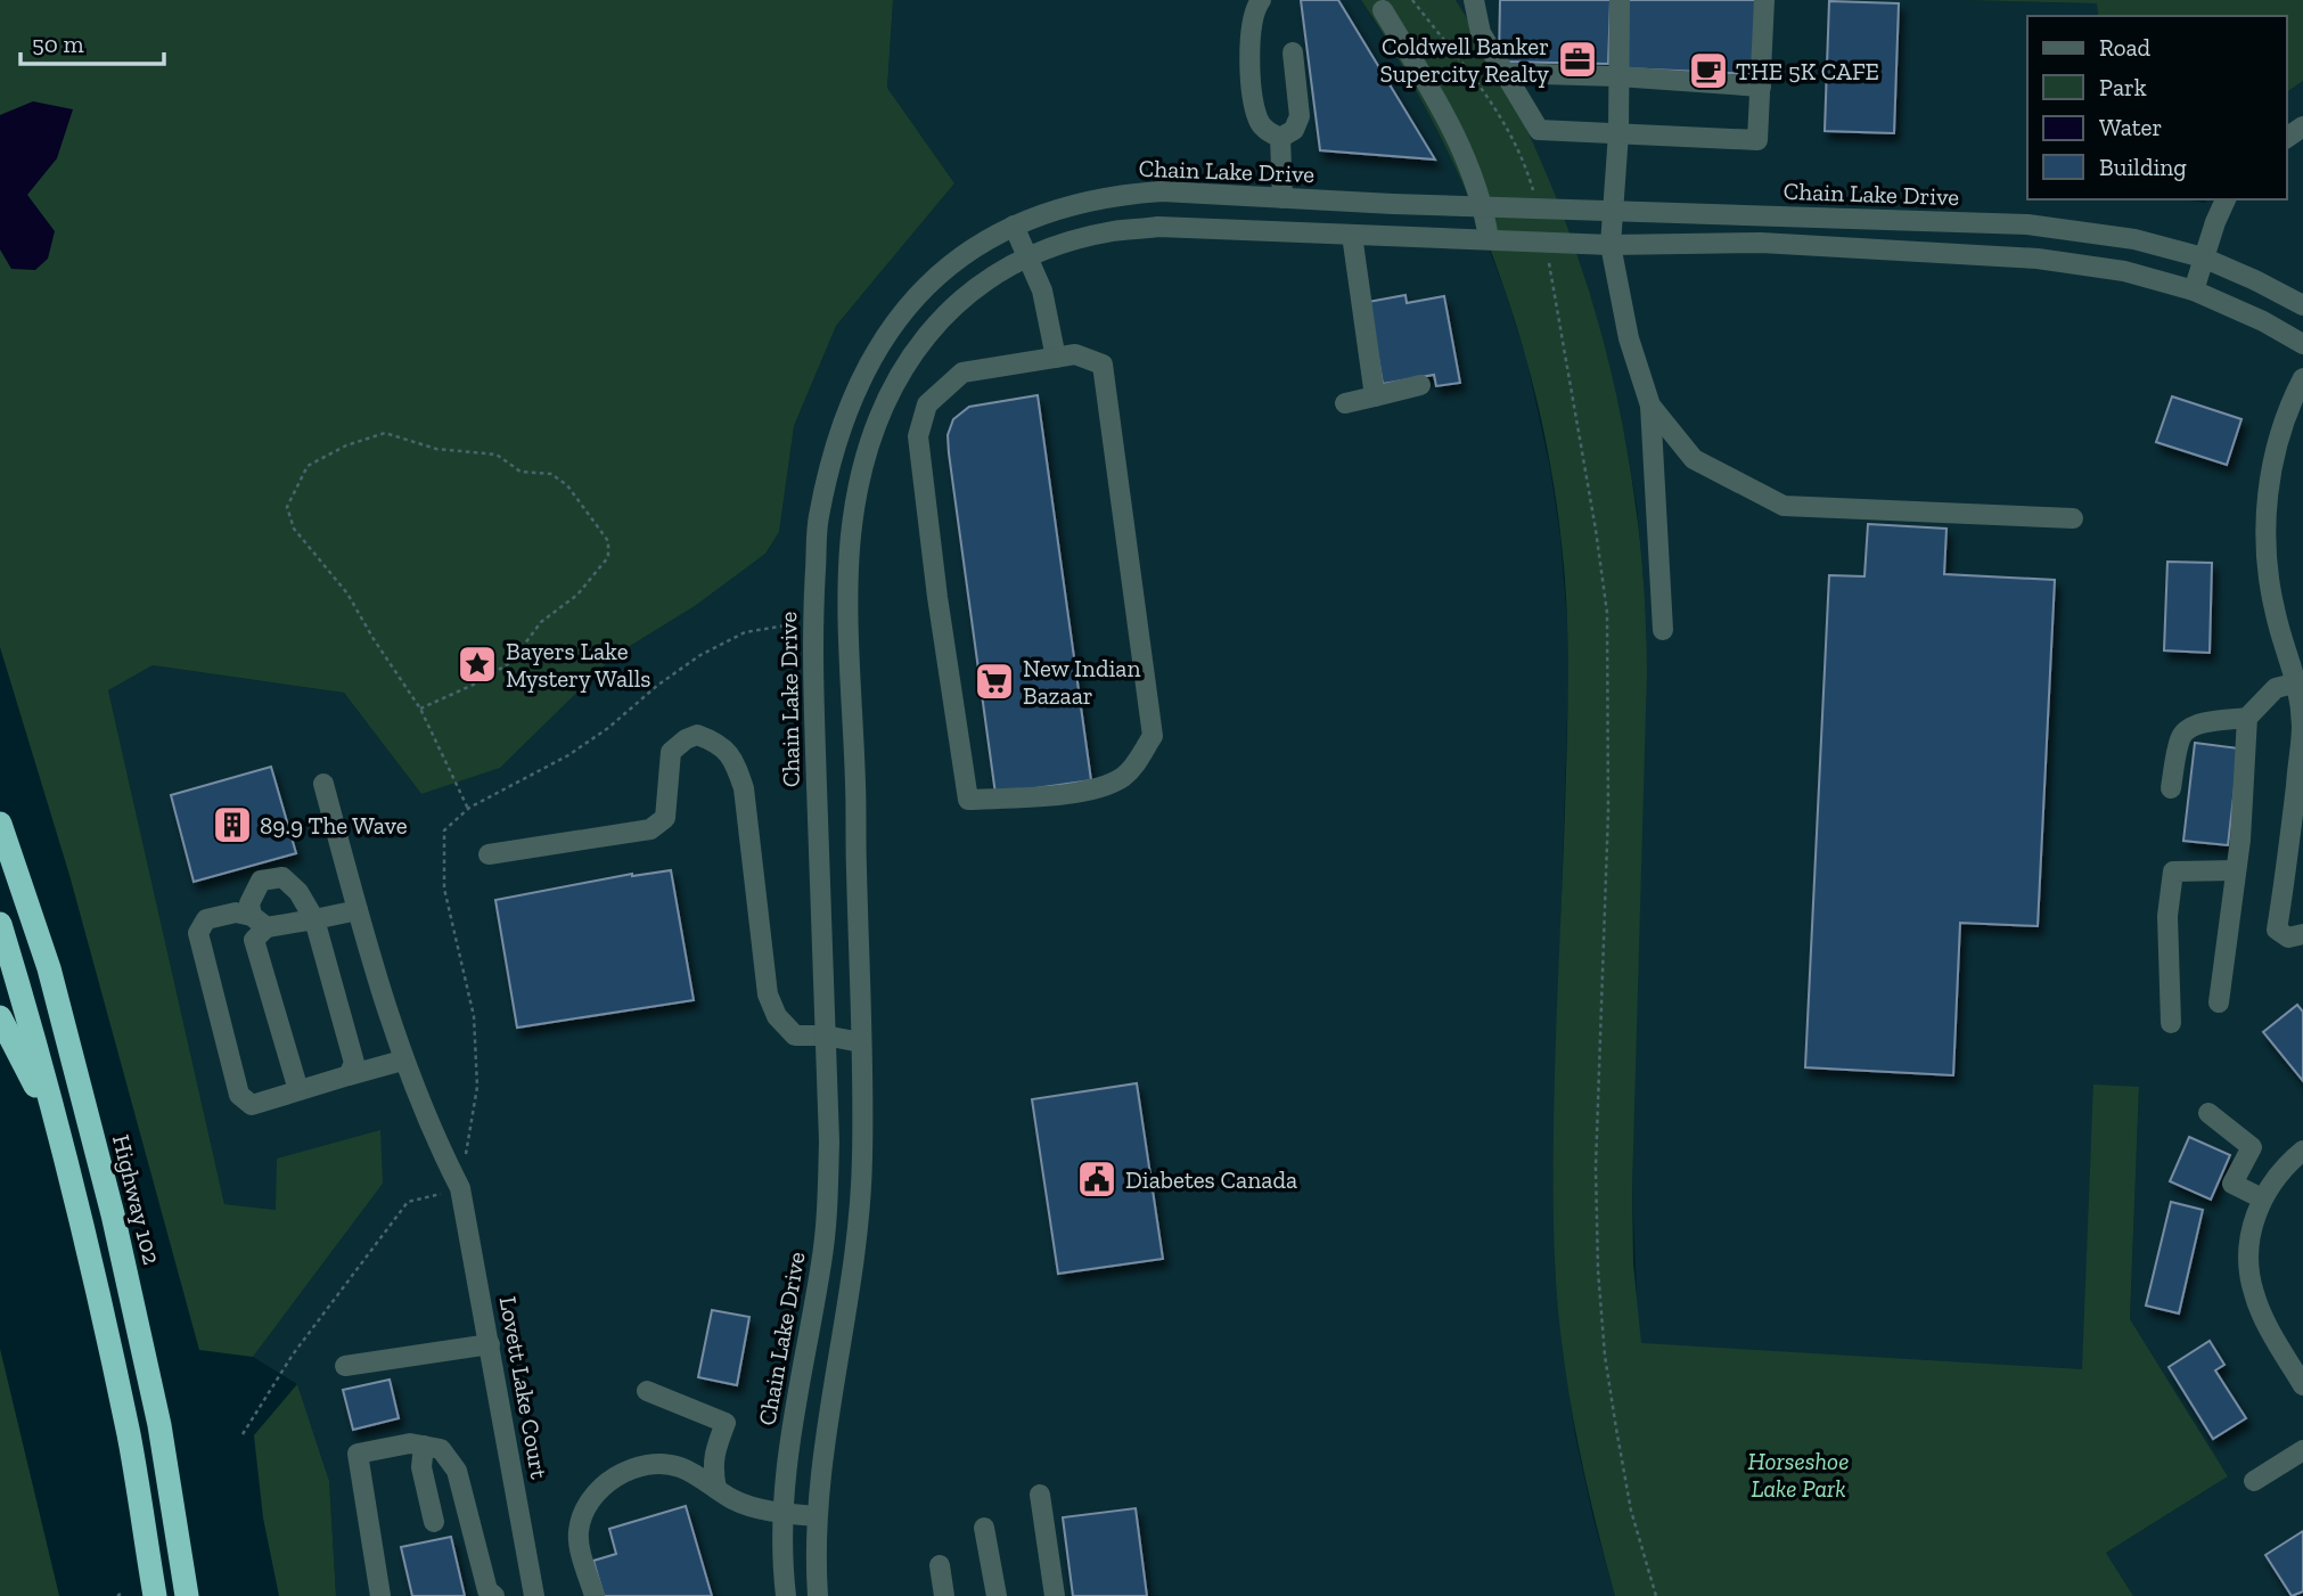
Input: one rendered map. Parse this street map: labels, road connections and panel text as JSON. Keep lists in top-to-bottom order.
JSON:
{
  "streets": {
    "highway": ["Highway 102"],
    "street": ["Chain Lake Drive", "Lovett Lake Court"]
  },
  "parks": ["Horseshoe Lake Park"],
  "places": {
    "office": ["Coldwell Banker Supercity Realty"],
    "cafe": ["THE 5K CAFE"],
    "place": ["Bayers Lake Mystery Walls"],
    "supermarket": ["New Indian Bazaar"],
    "building": ["89.9 The Wave"],
    "public building": ["Diabetes Canada"]
  },
  "legend": [
    "Road",
    "Park",
    "Water",
    "Building"
  ],
  "scale_bar": "50 m"
}
